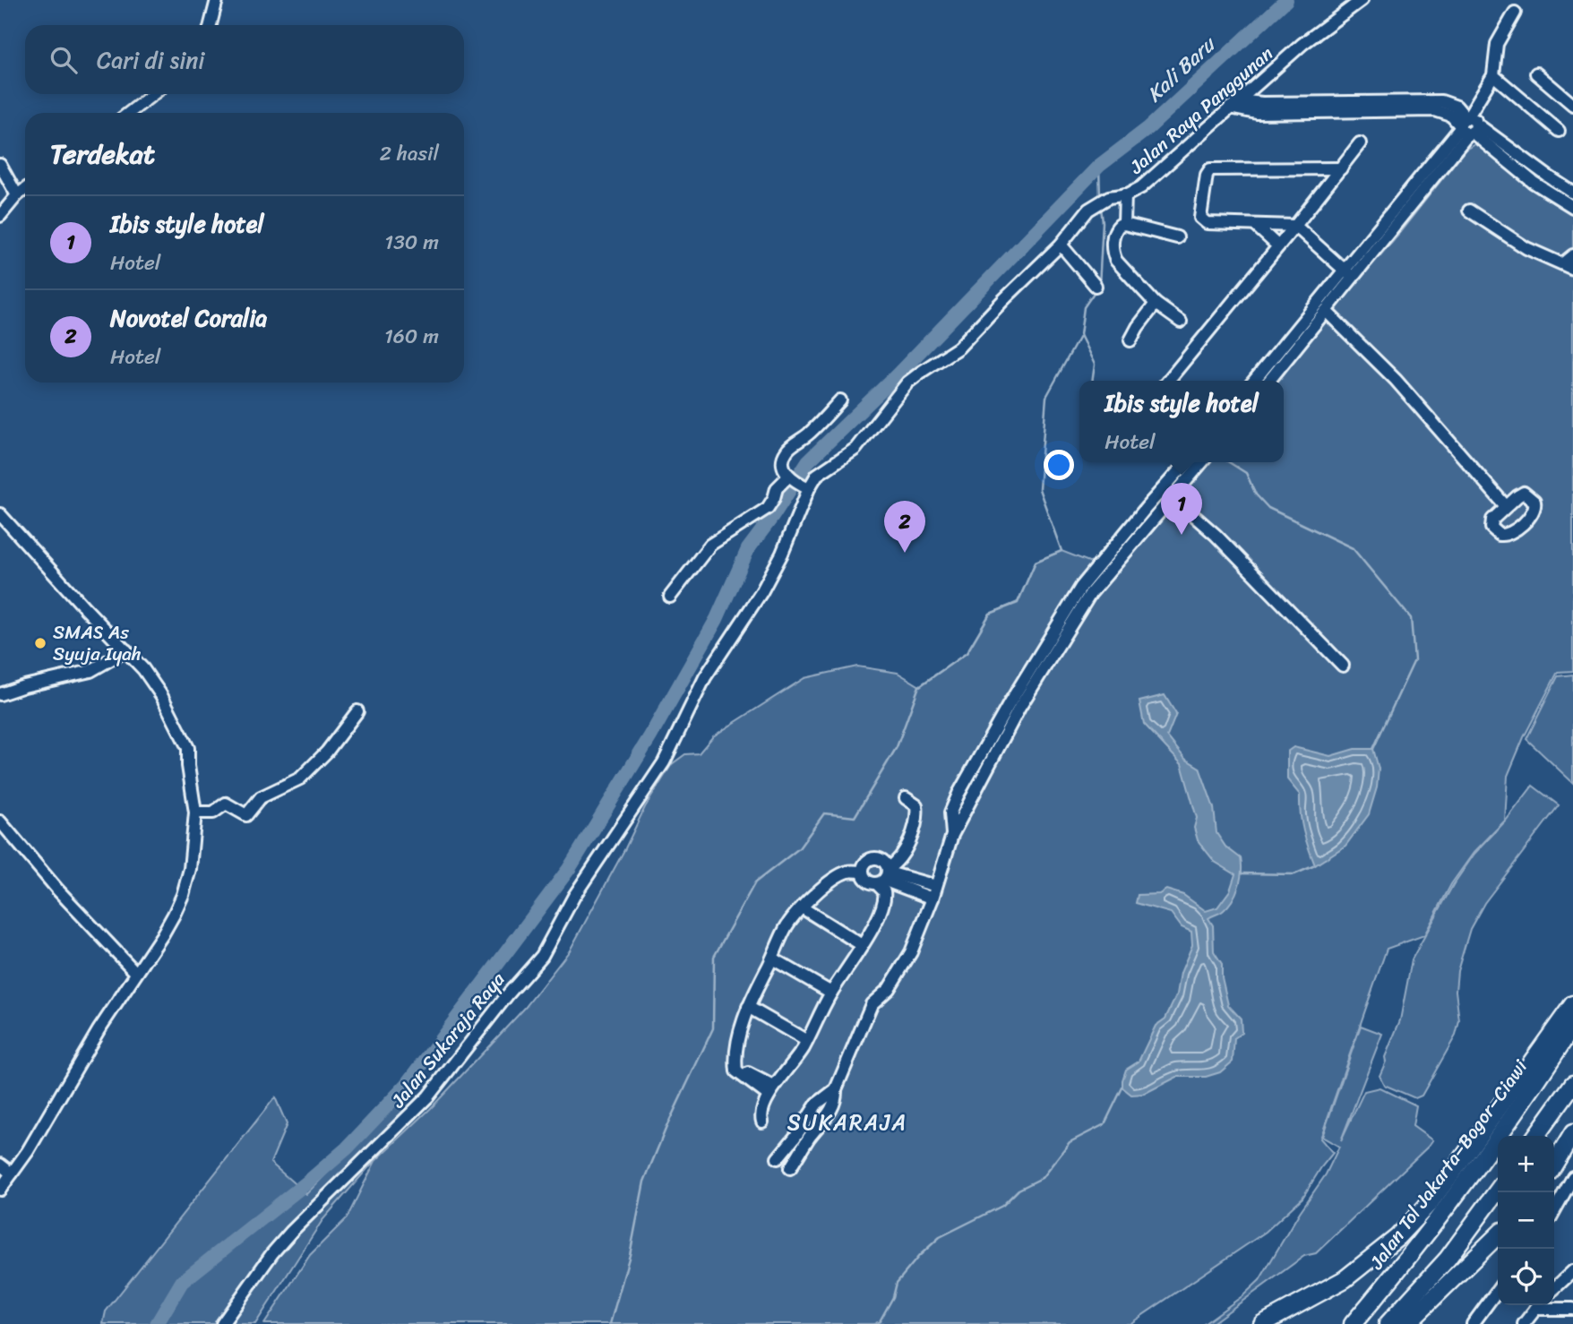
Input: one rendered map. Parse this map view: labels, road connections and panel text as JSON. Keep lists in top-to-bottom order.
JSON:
{
  "streets": {
    "highway": ["Jalan Tol Jakarta–Bogor–Ciawi"],
    "street": ["Jalan Raya Panggunan", "Jalan Sukaraja Raya"]
  },
  "crossings": [
    ["Jalan Raya Panggunan", "Jalan Sukaraja Raya"]
  ],
  "districts": ["SUKARAJA"],
  "water": ["Kali Baru"],
  "places": ["SMAS As Syuja Iyah"],
  "page": {
    "search": "Cari di sini",
    "heading": ["Terdekat", "2 hasil"],
    "list": [
      {
        "mark": "1",
        "name": "Ibis style hotel",
        "note": "Hotel",
        "value": "130 m"
      },
      {
        "mark": "2",
        "name": "Novotel Coralia",
        "note": "Hotel",
        "value": "160 m"
      }
    ],
    "popup": ["Ibis style hotel", "Hotel"],
    "pins": ["1", "2"],
    "map_buttons": ["+", "−"]
  }
}
